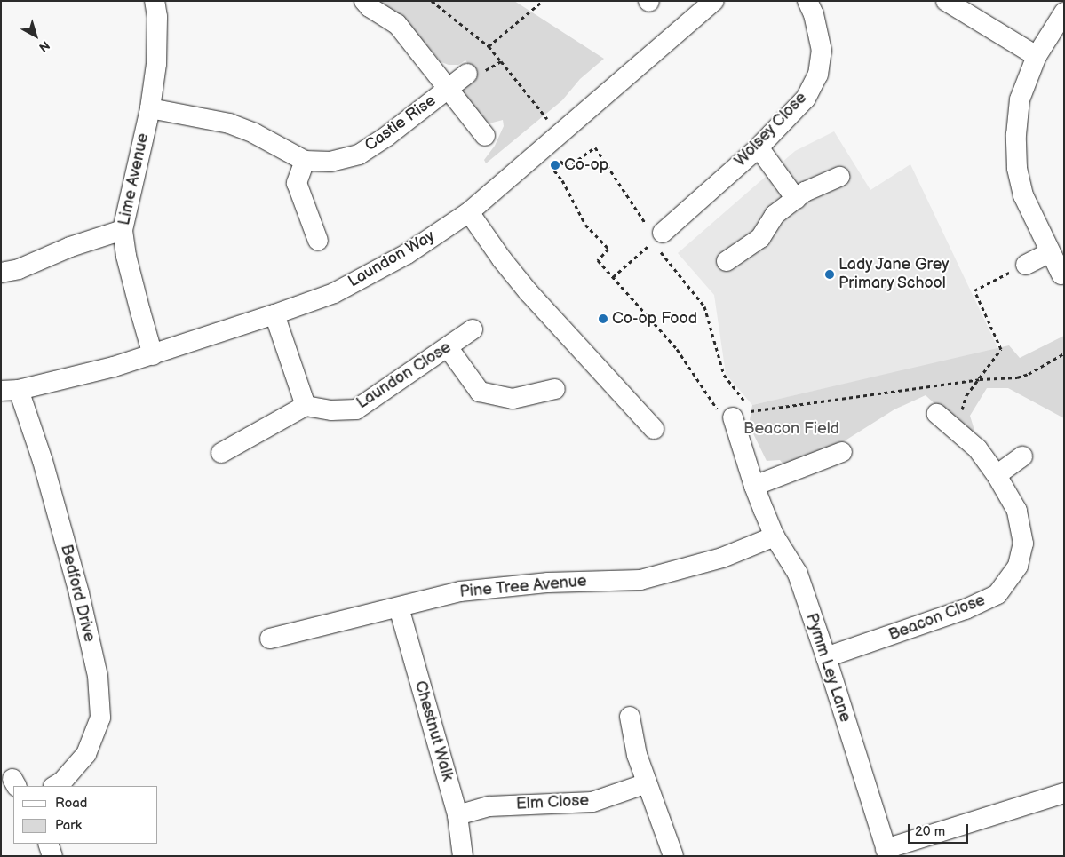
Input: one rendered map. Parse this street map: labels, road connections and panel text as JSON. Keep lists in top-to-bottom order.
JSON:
{
  "streets": {
    "street": [
      "Castle Rise",
      "Wolsey Close",
      "Lime Avenue",
      "Laundon Way",
      "Laundon Close",
      "Pine Tree Avenue",
      "Bedford Drive",
      "Beacon Close",
      "Pymm Ley Lane",
      "Chestnut Walk",
      "Elm Close"
    ]
  },
  "crossings": [
    ["Castle Rise", "Lime Avenue"],
    ["Lime Avenue", "Laundon Way"],
    ["Laundon Way", "Bedford Drive"],
    ["Pine Tree Avenue", "Pymm Ley Lane"],
    ["Pine Tree Avenue", "Chestnut Walk"],
    ["Beacon Close", "Pymm Ley Lane"],
    ["Chestnut Walk", "Elm Close"]
  ],
  "parks": ["Beacon Field"],
  "places": ["Co-op", "Lady Jane Grey Primary School", "Co-op Food"],
  "legend": ["Road", "Park"],
  "scale_bar": "20 m",
  "north": "bottom right"
}
